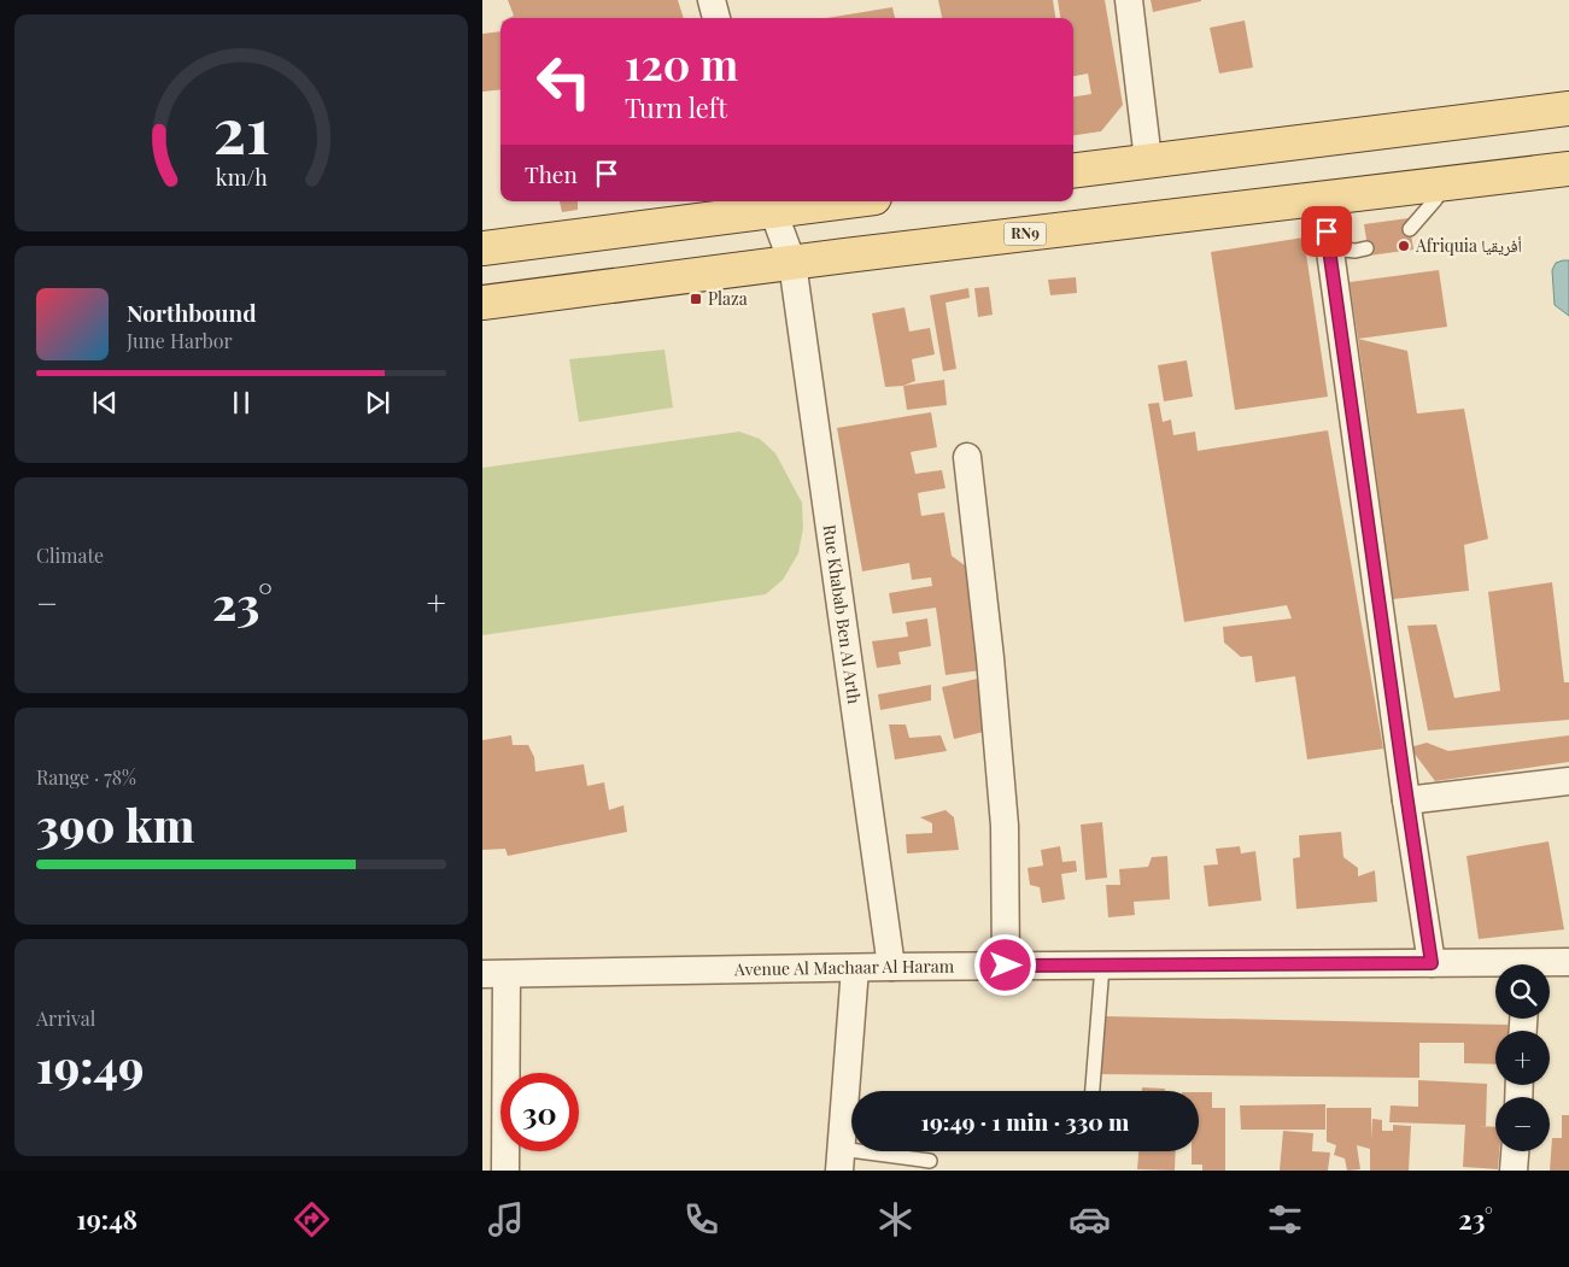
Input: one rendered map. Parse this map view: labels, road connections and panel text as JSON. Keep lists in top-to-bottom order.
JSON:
{
  "streets": {
    "main road": ["RN9"],
    "street": ["Rue Khabab Ben Al Arth", "Avenue Al Machaar Al Haram"]
  },
  "crossings": [
    ["RN9", "Rue Khabab Ben Al Arth"],
    ["Rue Khabab Ben Al Arth", "Avenue Al Machaar Al Haram"]
  ],
  "places": {
    "other": ["Afriquia أفريقيا"],
    "transit": ["Plaza"]
  },
  "page": {
    "turn": ["120 m", "Turn left"],
    "then": "Then",
    "song": ["Northbound", "June Harbor"],
    "tile": [
      "Climate",
      ["Range · 78%", "390 km"],
      ["Arrival", "19:49"]
    ],
    "heat": ["−", "23°", "+"],
    "map_buttons": ["+", "−"],
    "limit": "30",
    "trip": "19:49 · 1 min · 330 m",
    "tabs": ["19:48", "23°"],
    "gauge": ["21", "km/h"]
  }
}
